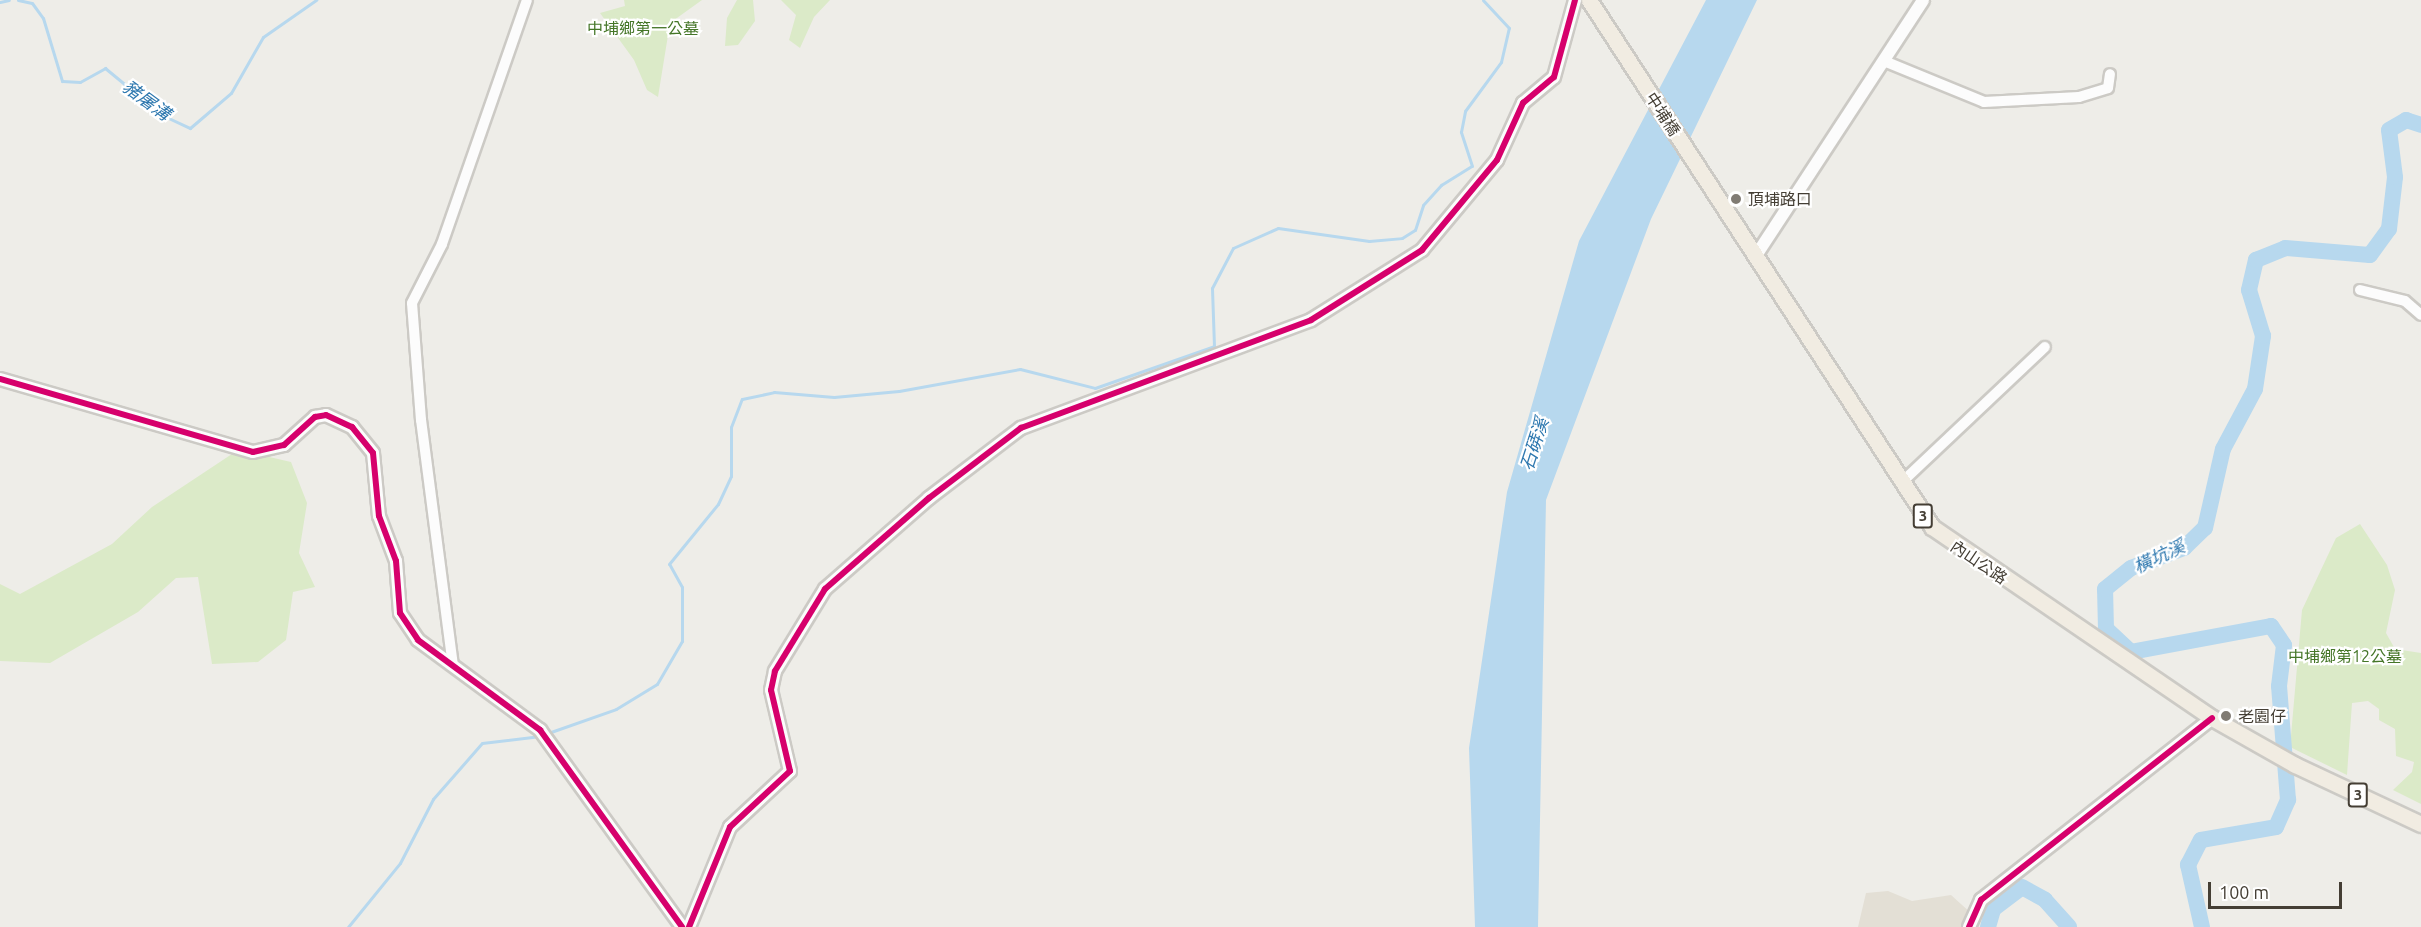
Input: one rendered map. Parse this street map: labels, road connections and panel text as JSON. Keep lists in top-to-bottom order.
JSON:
{
  "streets": {
    "main road": ["中埔橋", "3", "內山公路"]
  },
  "crossings": [
    ["中埔橋", "內山公路"]
  ],
  "water": ["豬屠溝", "石硦溪", "橫坑溪"],
  "parks": ["中埔鄉第一公墓", "中埔鄉第12公墓"],
  "places": ["頂埔路口", "老園仔"],
  "scale_bar": "100 m"
}
